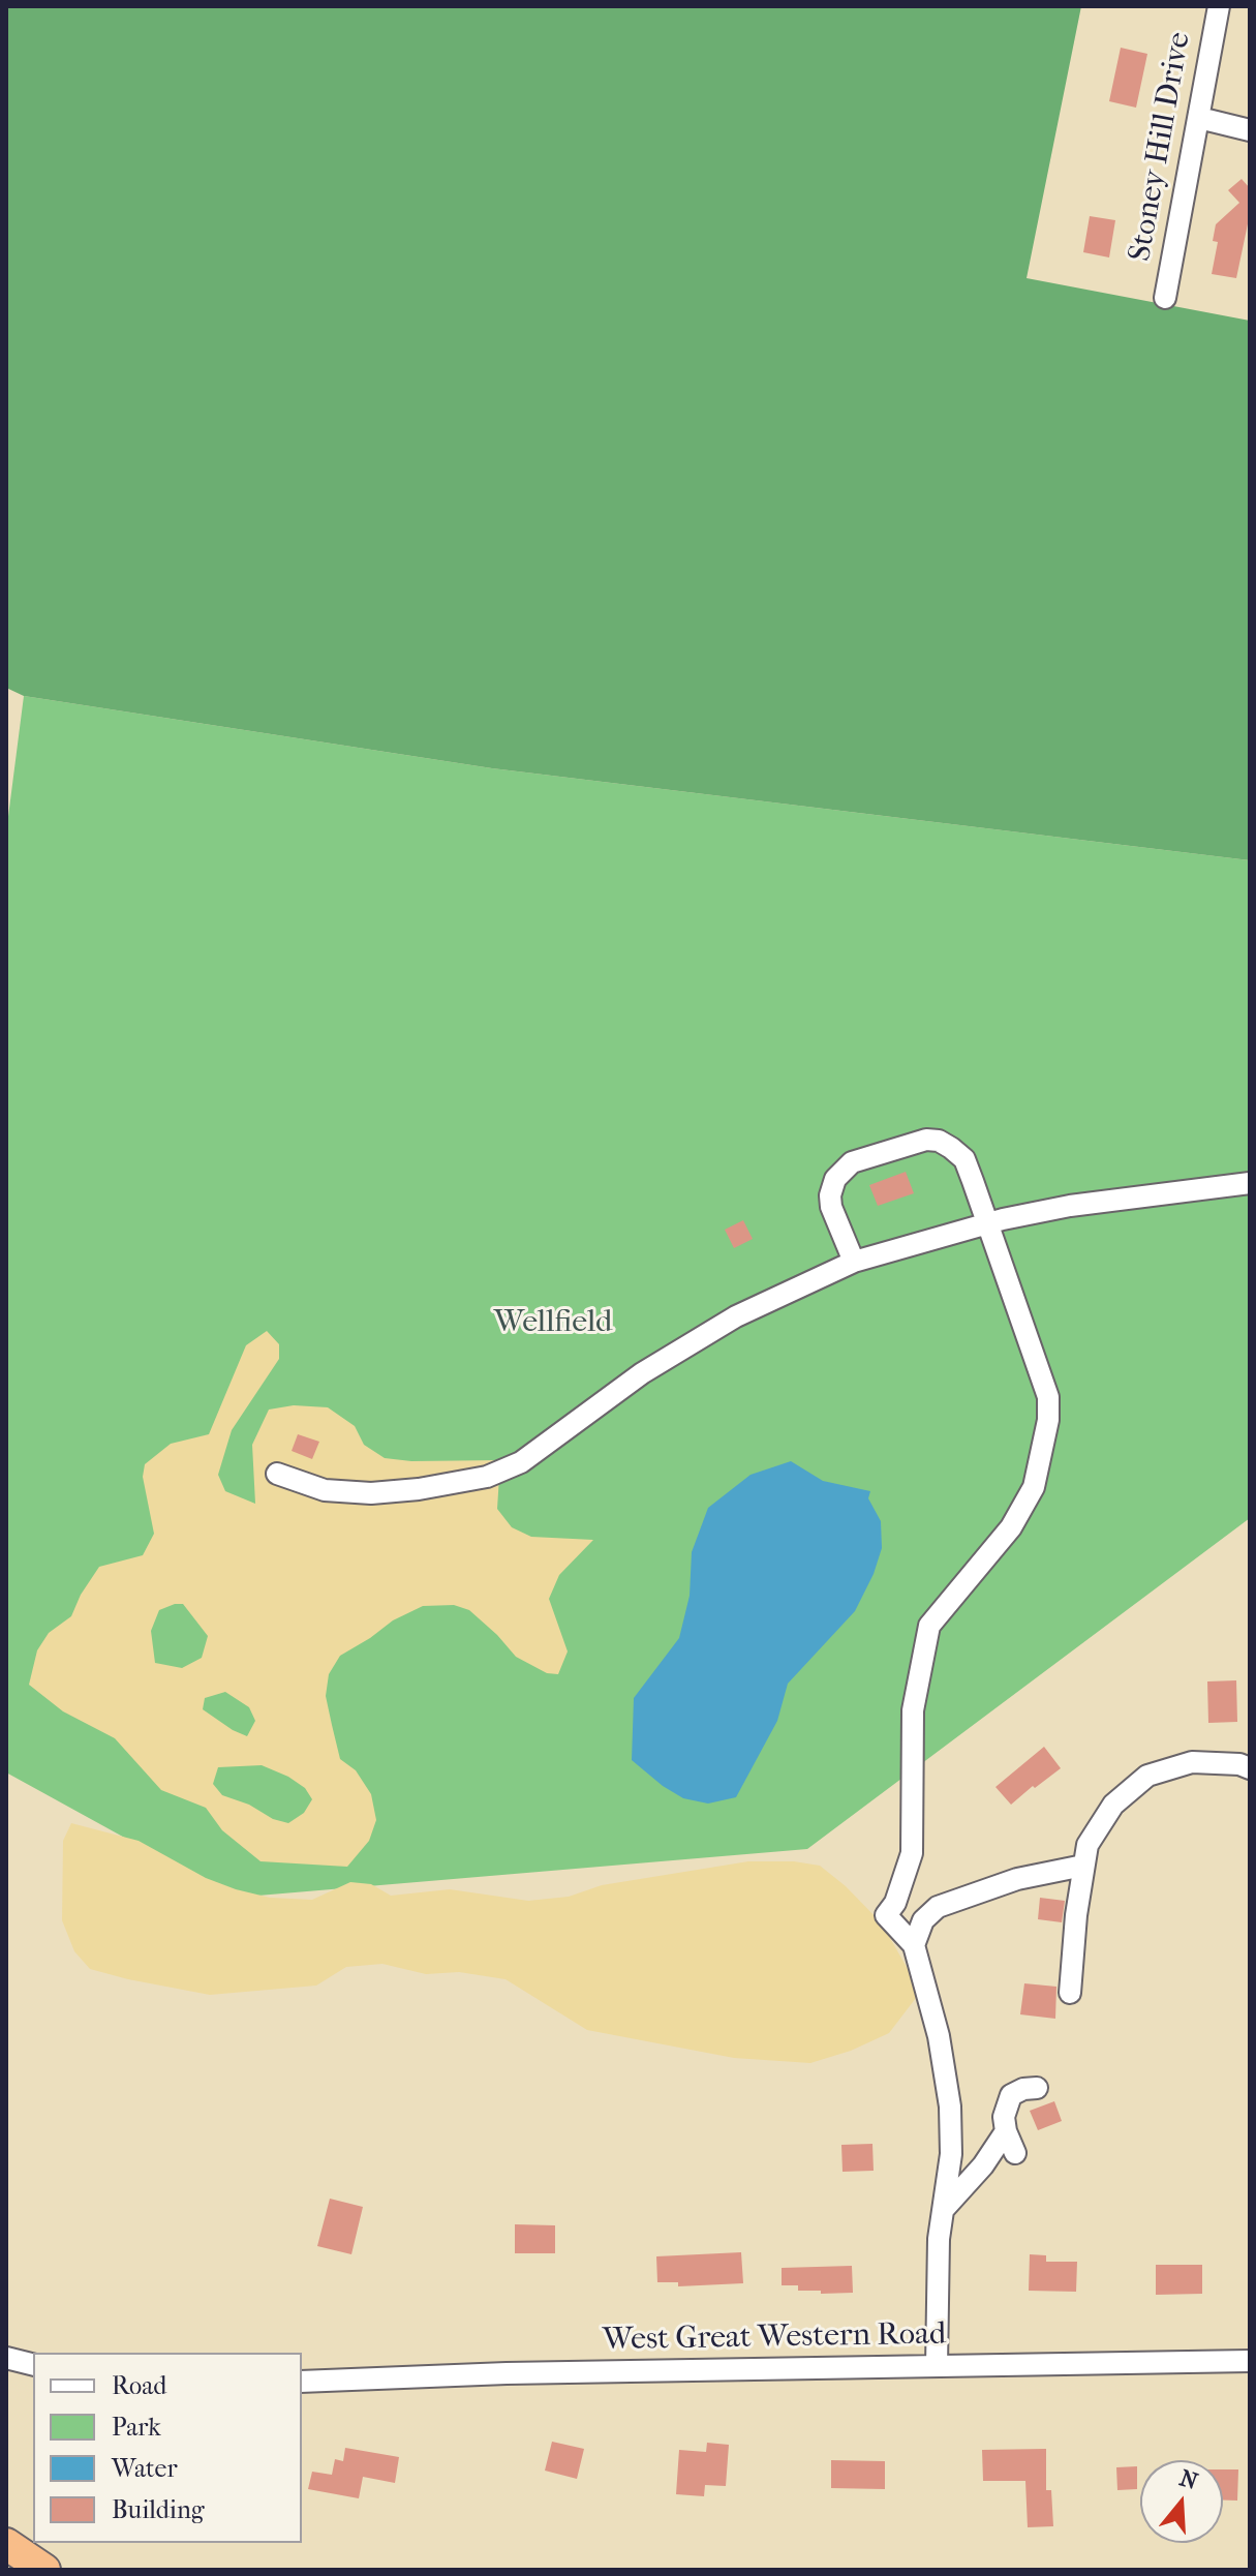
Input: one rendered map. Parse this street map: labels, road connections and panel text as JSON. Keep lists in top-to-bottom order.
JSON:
{
  "streets": {
    "street": ["Stoney Hill Drive", "West Great Western Road"]
  },
  "parks": ["Wellfield"],
  "legend": [
    "Road",
    "Park",
    "Water",
    "Building"
  ],
  "north": "top"
}
